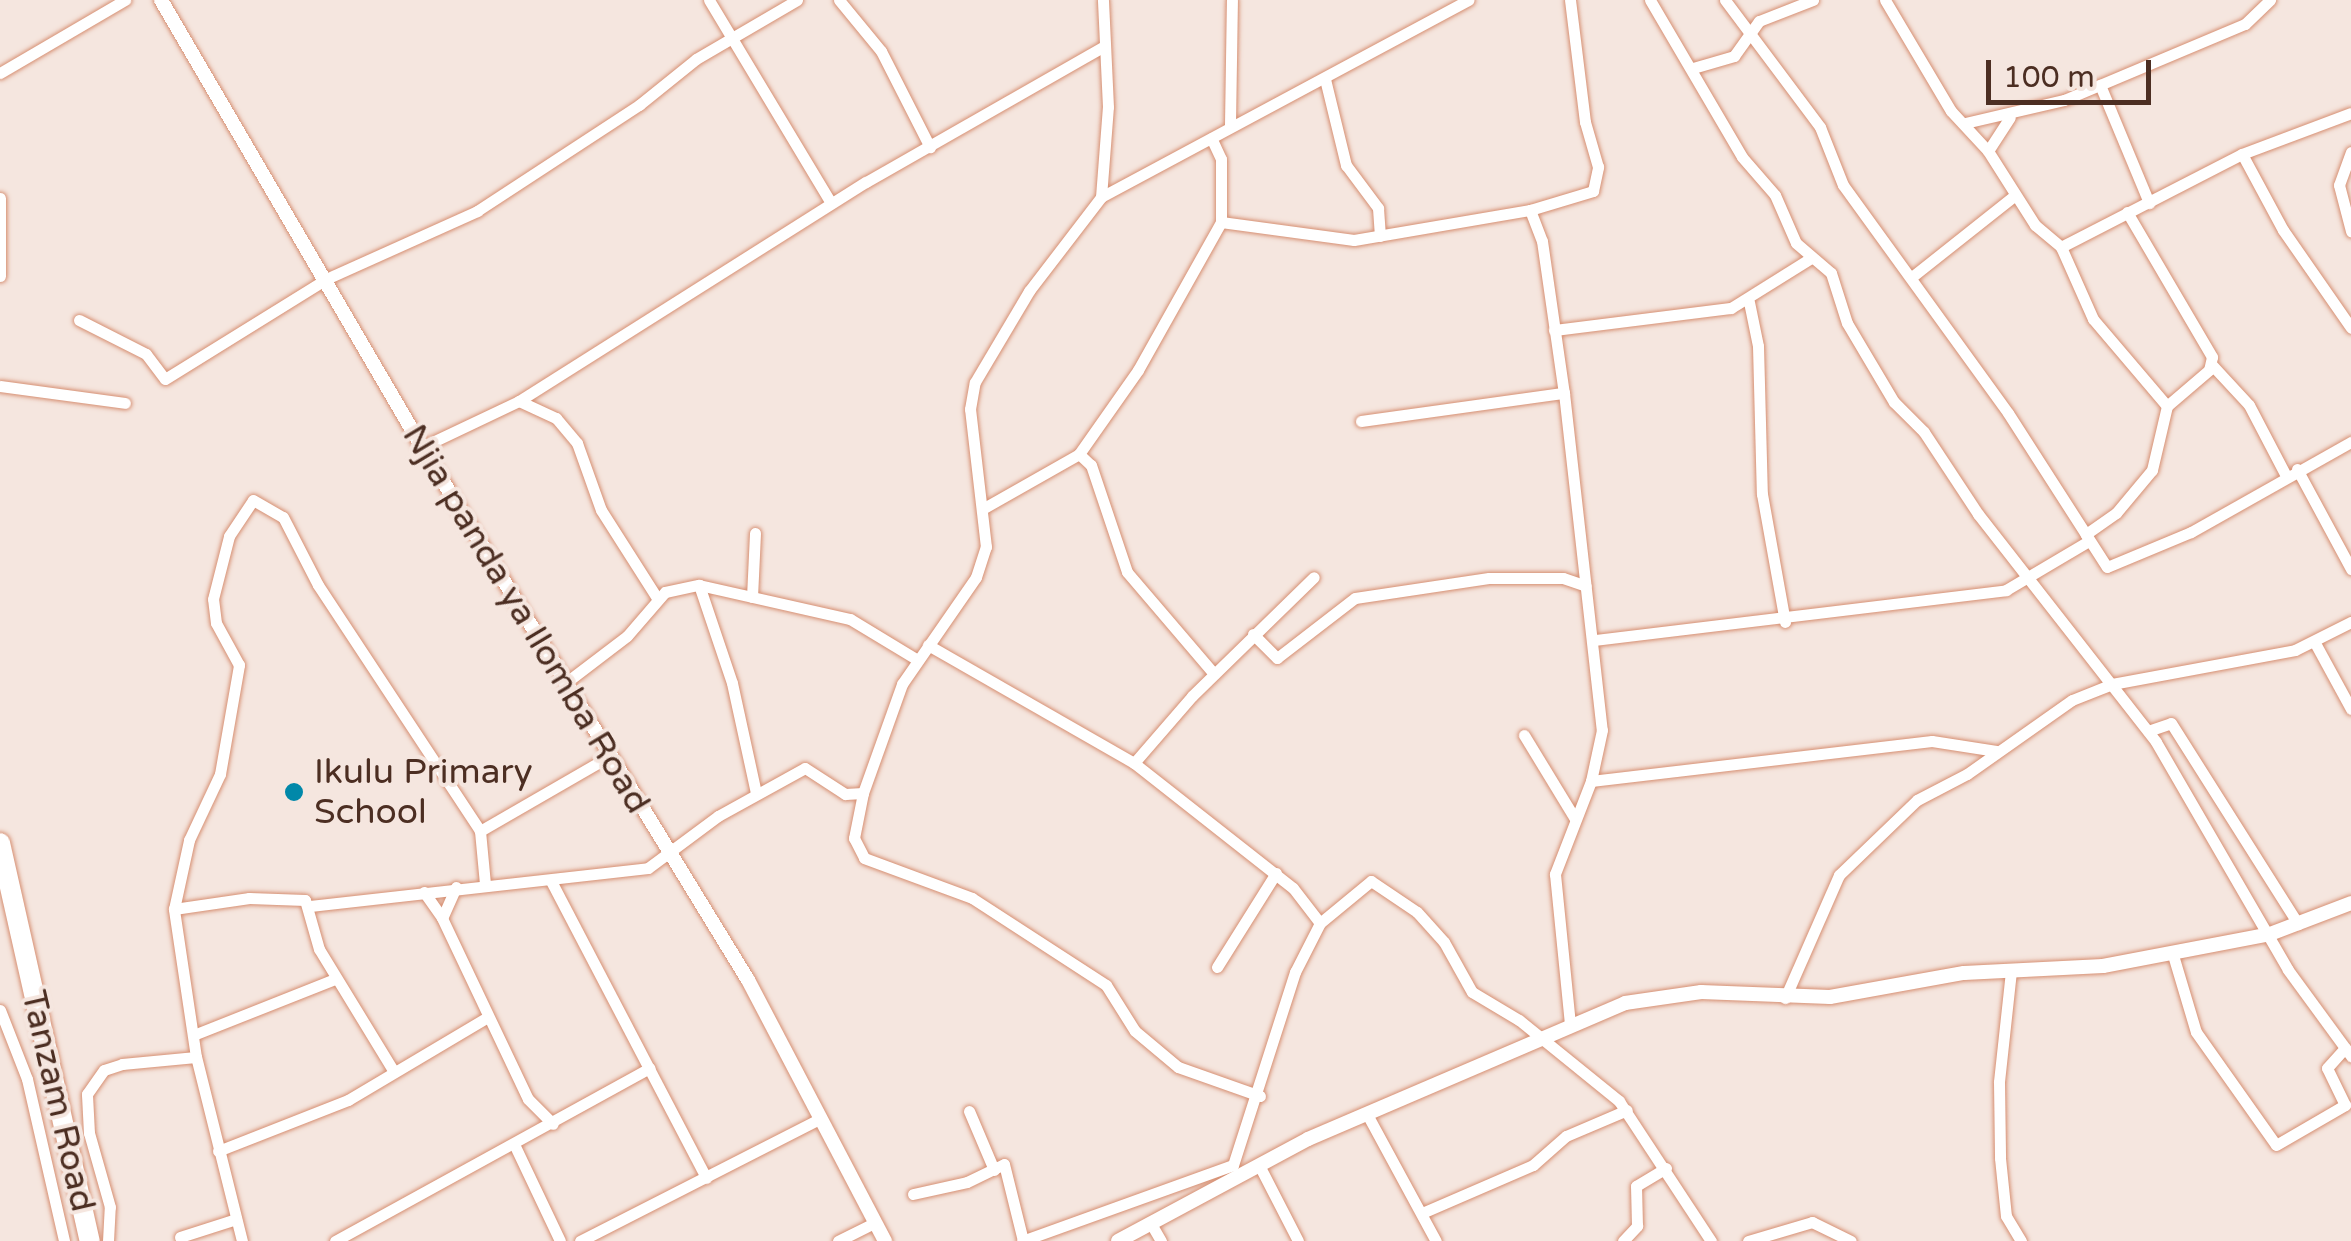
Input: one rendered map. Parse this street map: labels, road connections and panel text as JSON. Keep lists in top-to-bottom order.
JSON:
{
  "streets": {
    "highway": ["Tanzam Road"],
    "street": ["Njia panda ya Ilomba Road"]
  },
  "places": ["Ikulu Primary School"],
  "scale_bar": "100 m"
}
